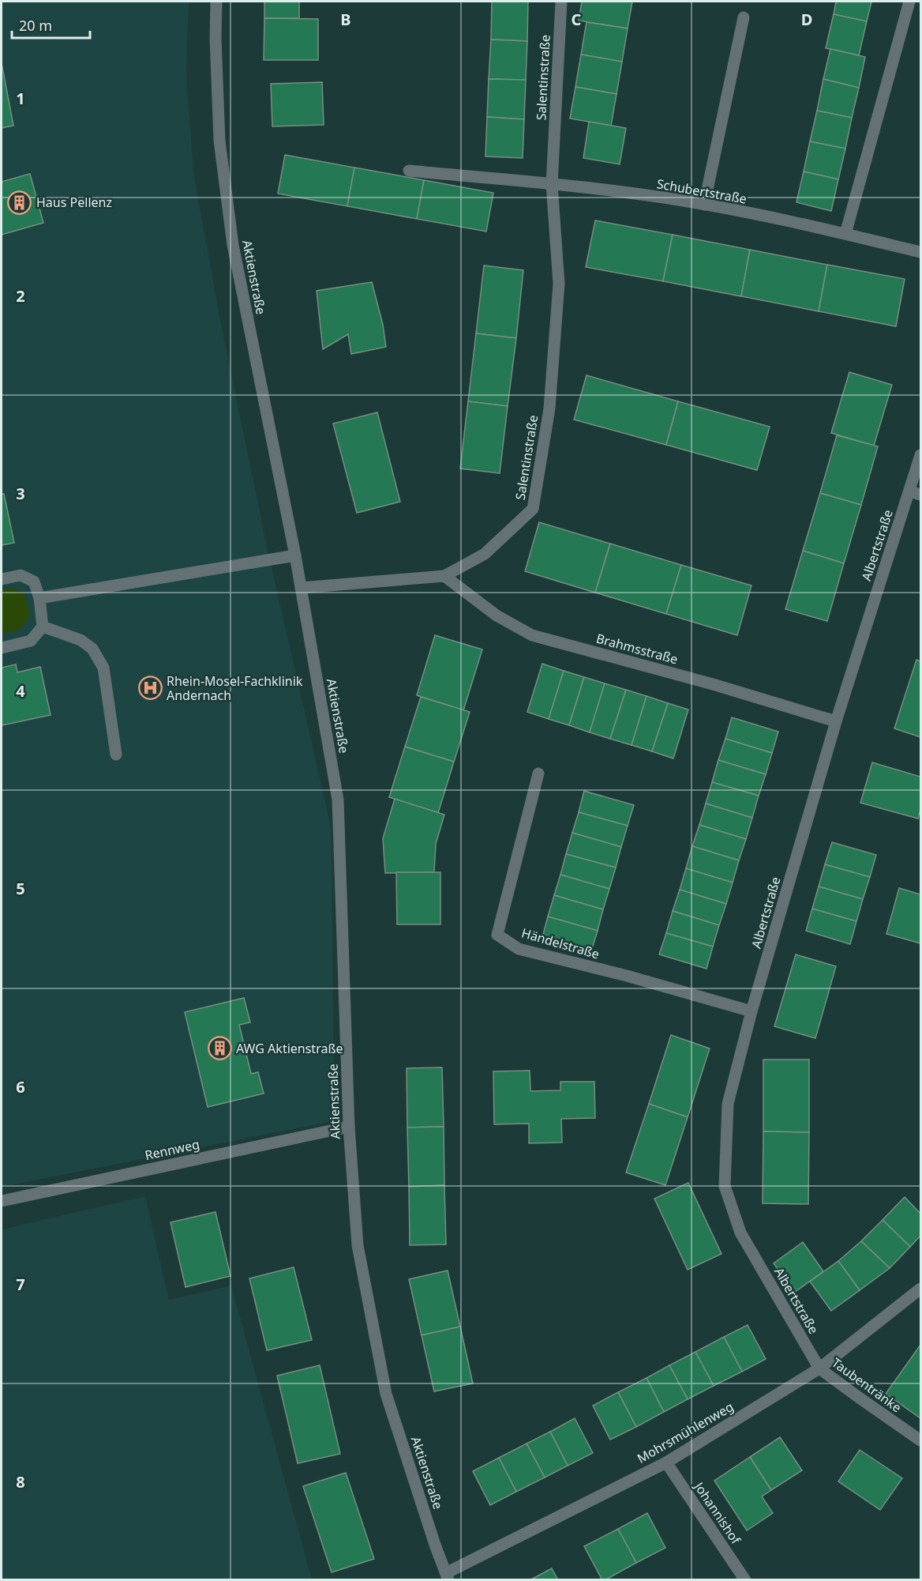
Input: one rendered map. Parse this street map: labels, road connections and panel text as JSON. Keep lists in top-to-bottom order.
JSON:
{
  "streets": {
    "street": [
      "Salentinstraße",
      "Schubertstraße",
      "Aktienstraße",
      "Albertstraße",
      "Brahmsstraße",
      "Händelstraße",
      "Rennweg",
      "Taubentränke",
      "Mohrsmühlenweg",
      "Johannishof"
    ]
  },
  "crossings": [
    ["Salentinstraße", "Schubertstraße"],
    ["Salentinstraße", "Aktienstraße"],
    ["Salentinstraße", "Brahmsstraße"],
    ["Aktienstraße", "Rennweg"],
    ["Aktienstraße", "Mohrsmühlenweg"],
    ["Albertstraße", "Brahmsstraße"],
    ["Albertstraße", "Händelstraße"],
    ["Albertstraße", "Taubentränke"],
    ["Albertstraße", "Mohrsmühlenweg"],
    ["Taubentränke", "Mohrsmühlenweg"],
    ["Mohrsmühlenweg", "Johannishof"]
  ],
  "places": {
    "building": ["Haus Pellenz", "AWG Aktienstraße"],
    "hospital": ["Rhein-Mosel-Fachklinik Andernach"]
  },
  "scale_bar": "20 m",
  "grid": {
    "columns": ["B", "C", "D"],
    "rows": [
      "1",
      "2",
      "3",
      "4",
      "5",
      "6",
      "7",
      "8"
    ]
  }
}
